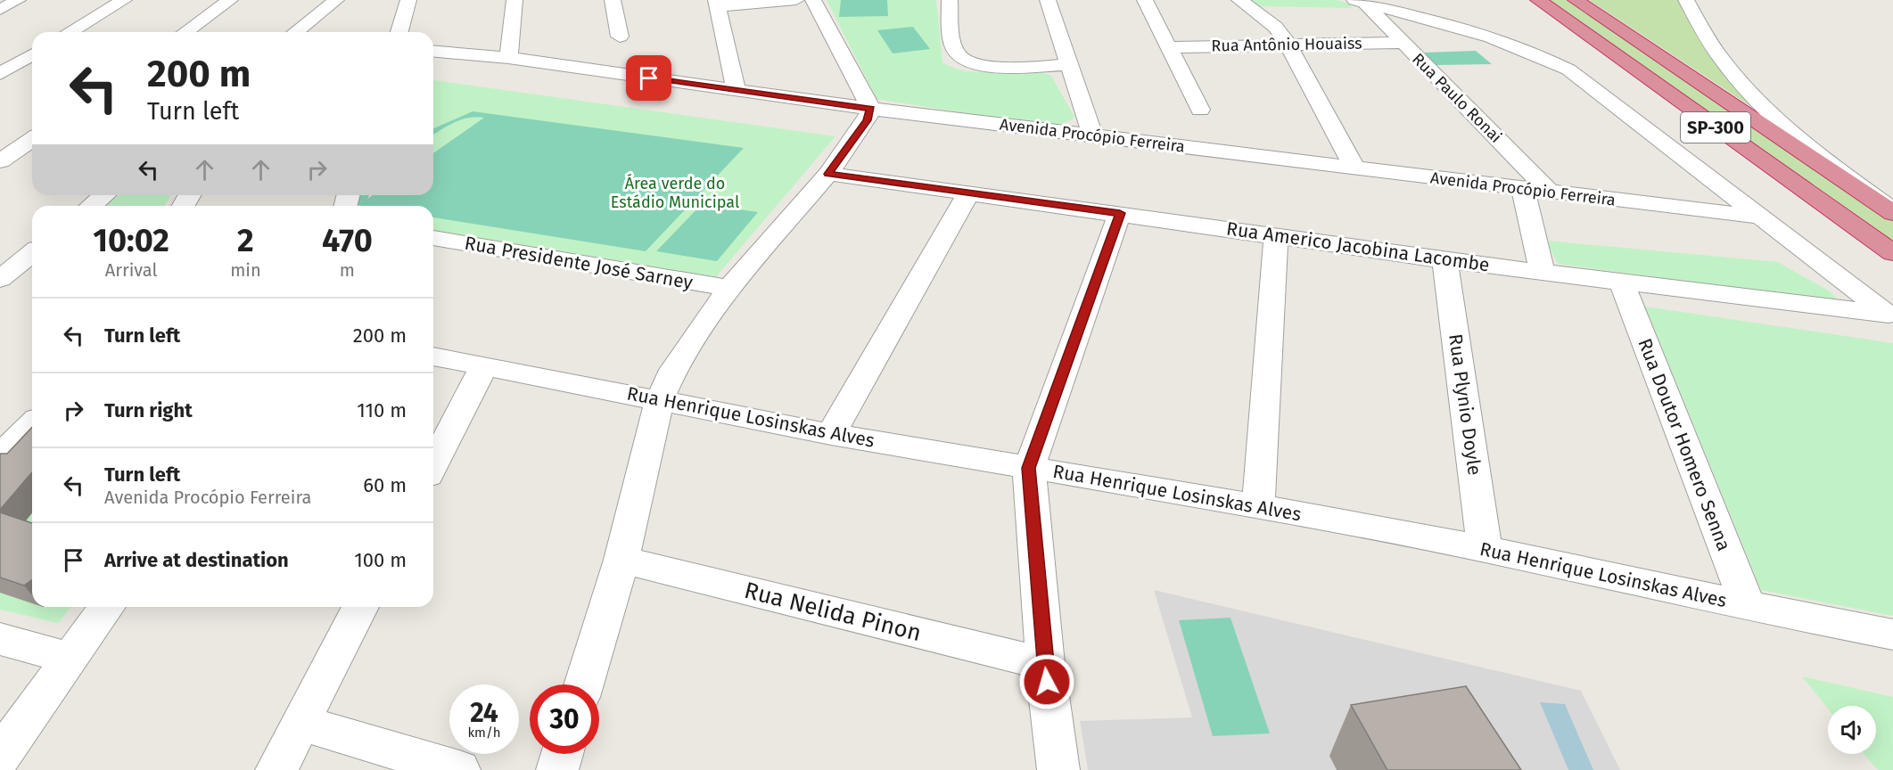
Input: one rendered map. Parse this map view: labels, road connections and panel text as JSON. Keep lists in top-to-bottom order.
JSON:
{
  "streets": {
    "highway": ["SP-300"],
    "street": [
      "Rua Antônio Houaiss",
      "Rua Paulo Ronai",
      "Avenida Procópio Ferreira",
      "Rua Americo Jacobina Lacombe",
      "Rua Presidente José Sarney",
      "Rua Plynio Doyle",
      "Rua Henrique Losinskas Alves",
      "Rua Doutor Homero Senna",
      "Rua Nelida Pinon"
    ]
  },
  "crossings": [
    ["Rua Antônio Houaiss", "Rua Paulo Ronai"],
    ["Rua Paulo Ronai", "Avenida Procópio Ferreira"],
    ["Rua Americo Jacobina Lacombe", "Rua Plynio Doyle"],
    ["Rua Americo Jacobina Lacombe", "Rua Doutor Homero Senna"],
    ["Rua Plynio Doyle", "Rua Henrique Losinskas Alves"],
    ["Rua Henrique Losinskas Alves", "Rua Doutor Homero Senna"]
  ],
  "parks": ["Área verde do Estádio Municipal"],
  "page": {
    "turn": ["200 m", "Turn left"],
    "eta": [
      "10:02",
      "Arrival",
      "2",
      "min",
      "470",
      "m"
    ],
    "list": [
      {
        "name": "Turn left",
        "value": "200 m"
      },
      {
        "name": "Turn right",
        "value": "110 m"
      },
      {
        "name": "Turn left",
        "note": "Avenida Procópio Ferreira",
        "value": "60 m"
      },
      {
        "name": "Arrive at destination",
        "value": "100 m"
      }
    ],
    "speed": "24 km/h",
    "limit": "30"
  }
}
